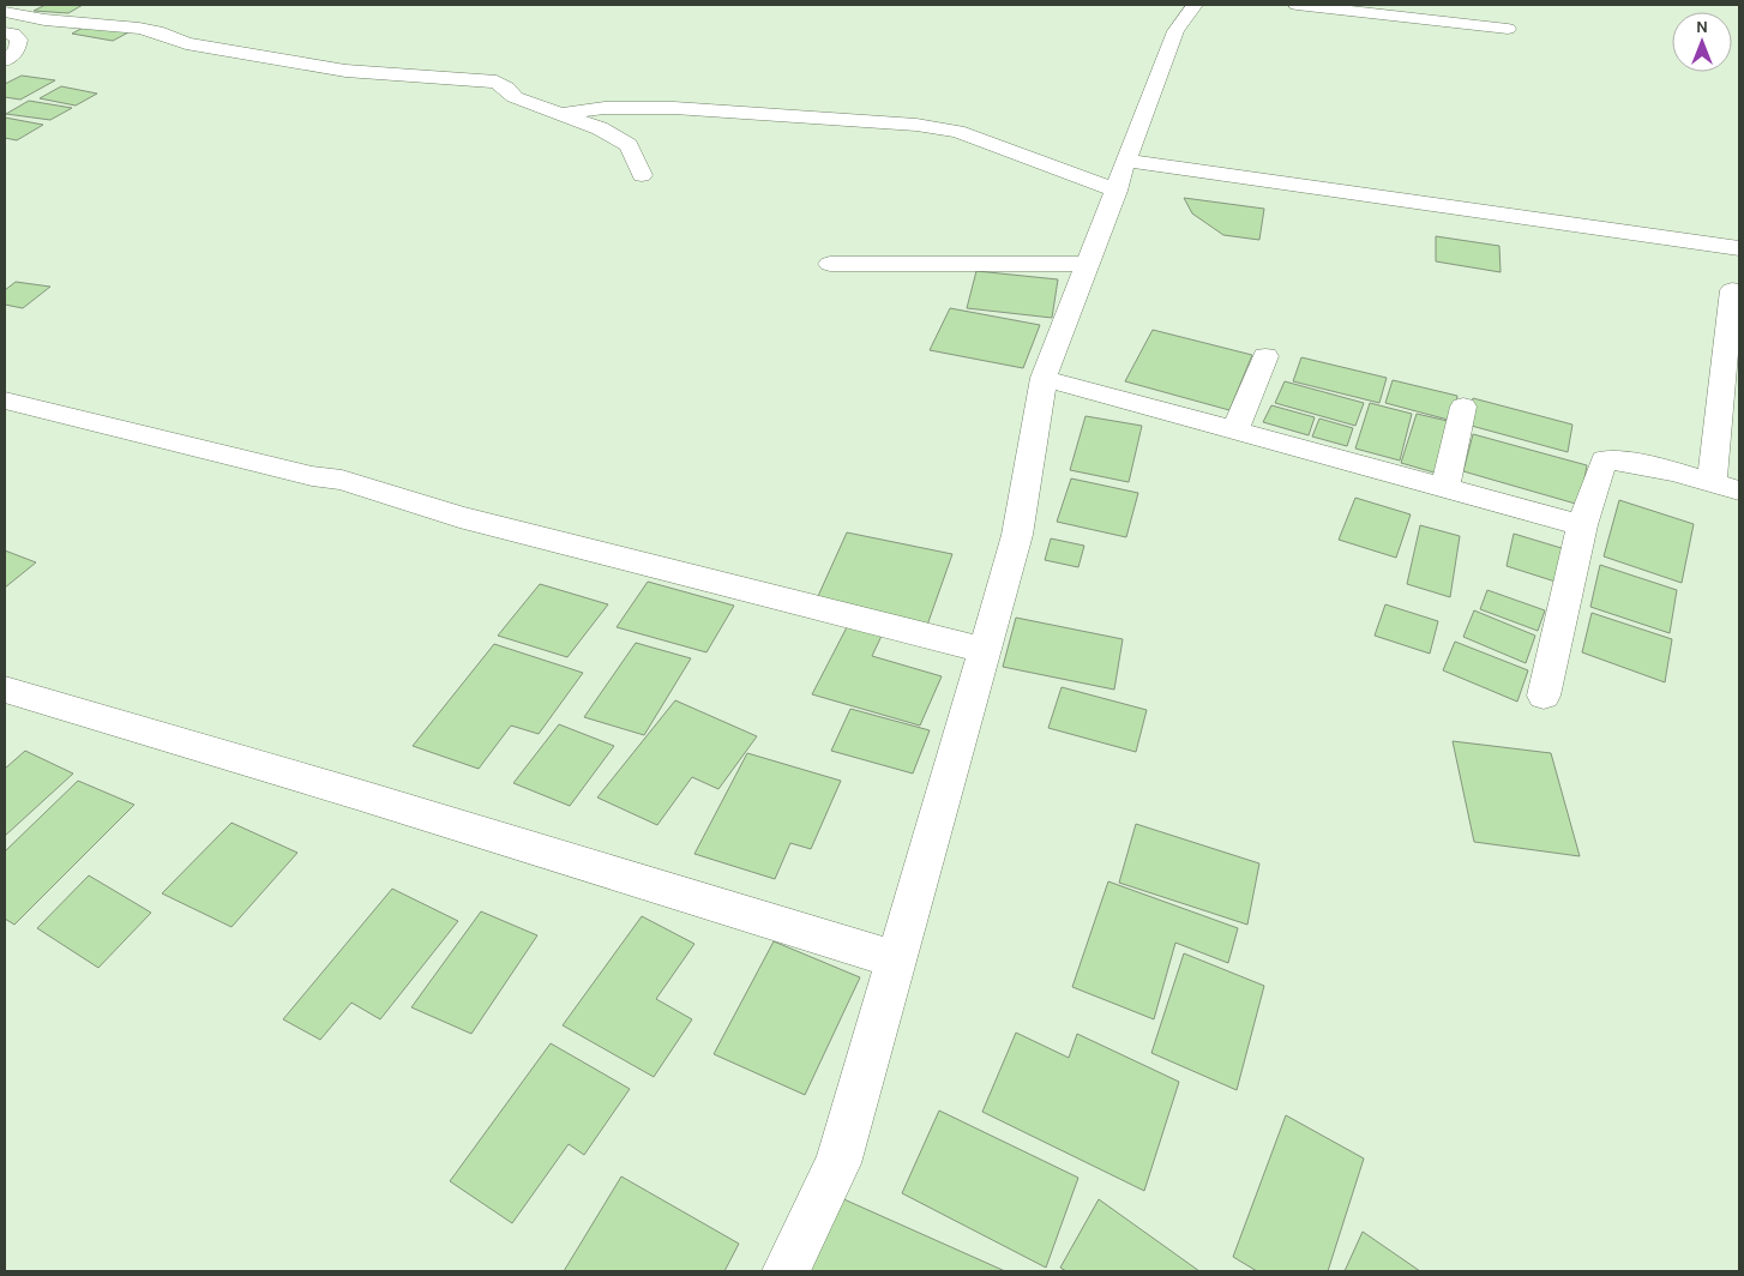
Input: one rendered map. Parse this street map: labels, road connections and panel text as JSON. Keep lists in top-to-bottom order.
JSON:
{
  "north": "top"
}
